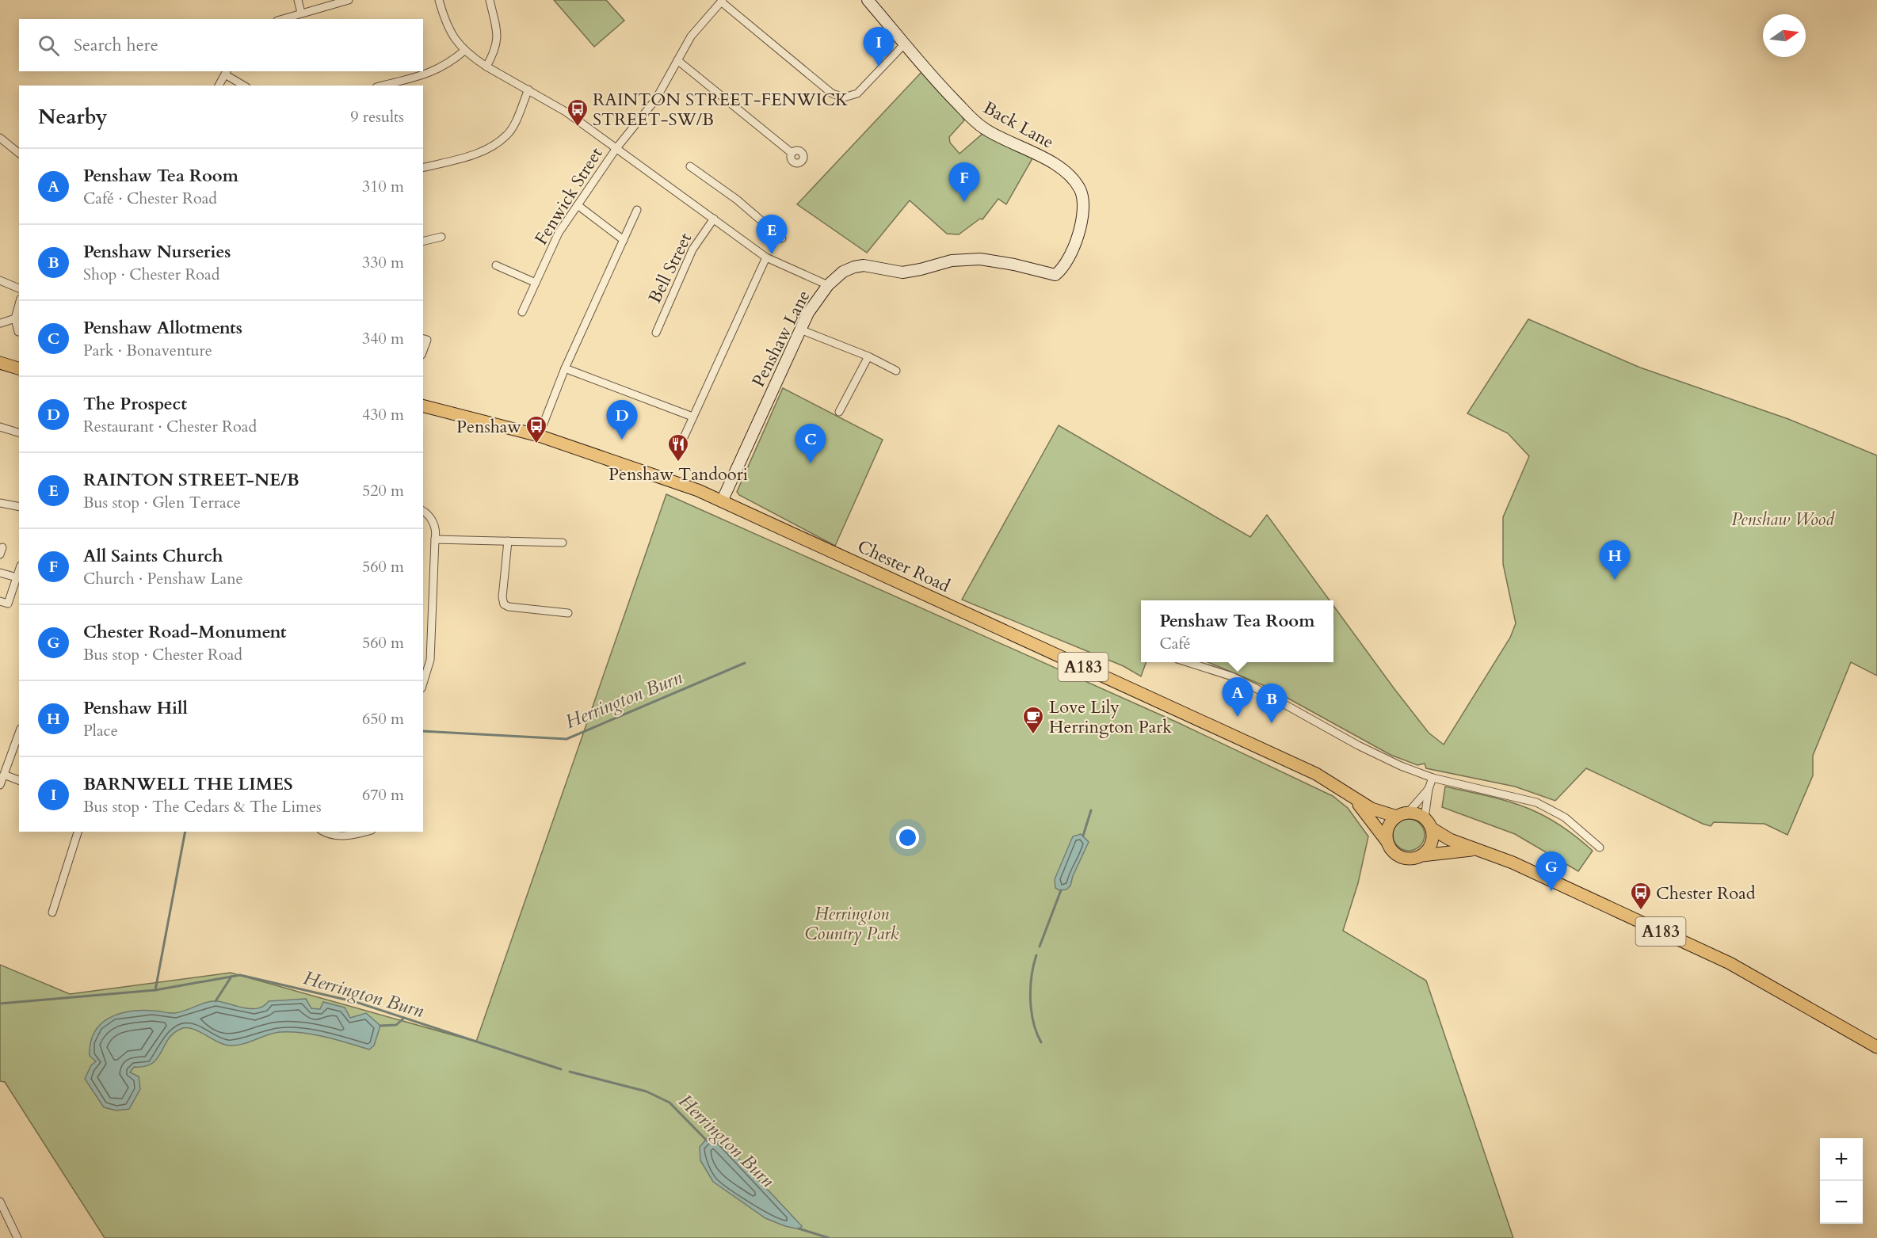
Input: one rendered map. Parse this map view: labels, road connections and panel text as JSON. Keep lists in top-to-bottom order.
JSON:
{
  "streets": {
    "main road": ["Chester Road", "A183"],
    "street": [
      "Back Lane",
      "Fenwick Street",
      "Bell Street",
      "Penshaw Lane"
    ]
  },
  "crossings": [
    ["Back Lane", "Penshaw Lane"],
    ["Penshaw Lane", "Chester Road"],
    ["Chester Road", "A183"]
  ],
  "water": ["Herrington Burn"],
  "parks": ["Penshaw Wood", "Herrington Country Park"],
  "places": {
    "bus stop": ["RAINTON STREET-FENWICK STREET-SW/B", "Penshaw", "Chester Road"],
    "restaurant": ["Penshaw Tandoori"],
    "cafe": ["Love Lily Herrington Park"]
  },
  "north": "right",
  "page": {
    "search": "Search here",
    "pins": [
      "I",
      "F",
      "E",
      "D",
      "C",
      "H",
      "A",
      "B",
      "G"
    ],
    "heading": ["Nearby", "9 results"],
    "list": [
      {
        "mark": "A",
        "name": "Penshaw Tea Room",
        "note": "Café · Chester Road",
        "value": "310 m"
      },
      {
        "mark": "B",
        "name": "Penshaw Nurseries",
        "note": "Shop · Chester Road",
        "value": "330 m"
      },
      {
        "mark": "C",
        "name": "Penshaw Allotments",
        "note": "Park · Bonaventure",
        "value": "340 m"
      },
      {
        "mark": "D",
        "name": "The Prospect",
        "note": "Restaurant · Chester Road",
        "value": "430 m"
      },
      {
        "mark": "E",
        "name": "RAINTON STREET-NE/B",
        "note": "Bus stop · Glen Terrace",
        "value": "520 m"
      },
      {
        "mark": "F",
        "name": "All Saints Church",
        "note": "Church · Penshaw Lane",
        "value": "560 m"
      },
      {
        "mark": "G",
        "name": "Chester Road-Monument",
        "note": "Bus stop · Chester Road",
        "value": "560 m"
      },
      {
        "mark": "H",
        "name": "Penshaw Hill",
        "note": "Place",
        "value": "650 m"
      },
      {
        "mark": "I",
        "name": "BARNWELL THE LIMES",
        "note": "Bus stop · The Cedars & The Limes",
        "value": "670 m"
      }
    ],
    "popup": ["Penshaw Tea Room", "Café"],
    "map_buttons": ["+", "−"]
  }
}
